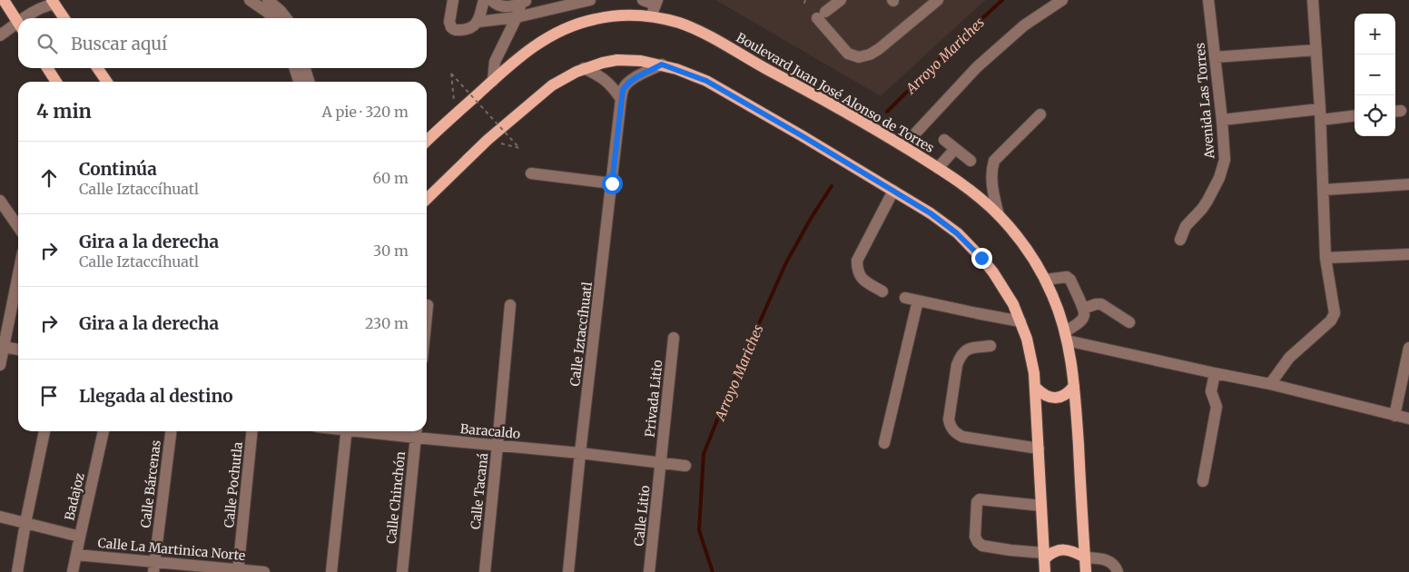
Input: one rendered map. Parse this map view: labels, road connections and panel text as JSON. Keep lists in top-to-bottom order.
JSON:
{
  "streets": {
    "main road": ["Boulevard Juan José Alonso de Torres"],
    "street": [
      "Avenida Las Torres",
      "Calle Iztaccíhuatl",
      "Privada Litio",
      "Baracaldo",
      "Calle Bárcenas",
      "Calle Pochutla",
      "Calle Tacaná",
      "Badajoz",
      "Calle Chinchón",
      "Calle Litio",
      "Calle La Martinica Norte"
    ]
  },
  "crossings": [
    ["Calle Iztaccíhuatl", "Baracaldo"],
    ["Privada Litio", "Baracaldo"],
    ["Privada Litio", "Calle Litio"],
    ["Baracaldo", "Calle Tacaná"],
    ["Baracaldo", "Calle Chinchón"],
    ["Baracaldo", "Calle Litio"],
    ["Calle Bárcenas", "Calle La Martinica Norte"],
    ["Calle Pochutla", "Calle La Martinica Norte"],
    ["Badajoz", "Calle La Martinica Norte"]
  ],
  "water": ["Arroyo Mariches"],
  "page": {
    "map_buttons": ["+", "−"],
    "search": "Buscar aquí",
    "heading": ["4 min", "A pie · 320 m"],
    "list": [
      ["Continúa", "Calle Iztaccíhuatl", "60 m"],
      ["Gira a la derecha", "Calle Iztaccíhuatl", "30 m"],
      ["Gira a la derecha", "230 m"],
      "Llegada al destino"
    ]
  }
}
